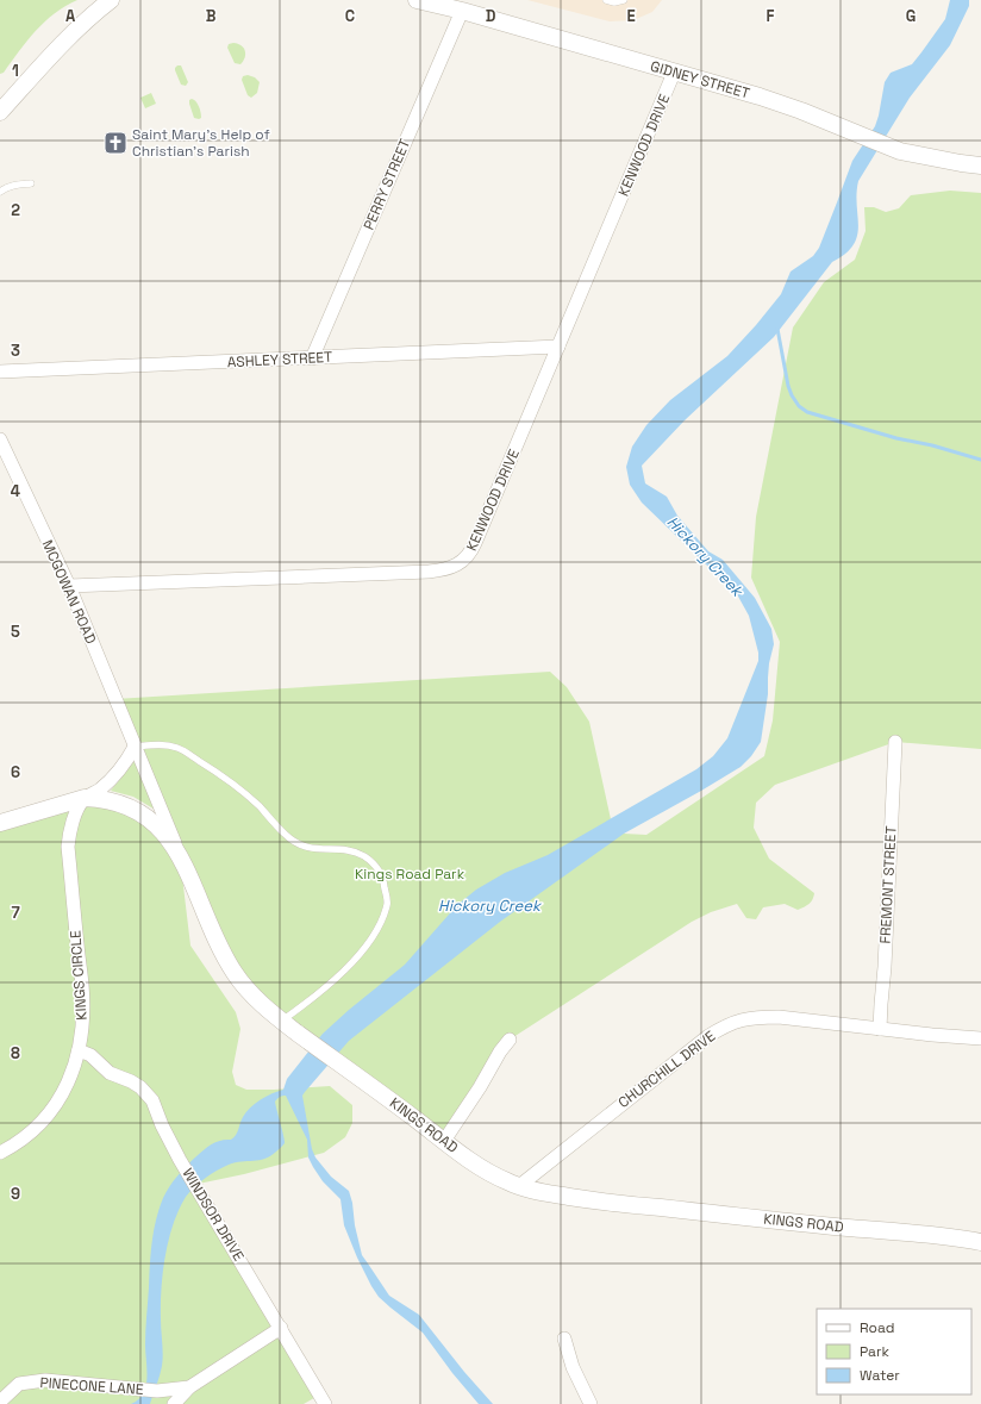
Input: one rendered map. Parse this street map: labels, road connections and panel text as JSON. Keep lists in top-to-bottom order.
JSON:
{
  "streets": {
    "street": [
      "GIDNEY STREET",
      "KENWOOD DRIVE",
      "PERRY STREET",
      "ASHLEY STREET",
      "MCGOWAN ROAD",
      "FREMONT STREET",
      "KINGS CIRCLE",
      "CHURCHILL DRIVE",
      "KINGS ROAD",
      "WINDSOR DRIVE",
      "PINECONE LANE"
    ]
  },
  "crossings": [
    ["GIDNEY STREET", "KENWOOD DRIVE"],
    ["GIDNEY STREET", "PERRY STREET"],
    ["KENWOOD DRIVE", "ASHLEY STREET"],
    ["KENWOOD DRIVE", "MCGOWAN ROAD"],
    ["PERRY STREET", "ASHLEY STREET"],
    ["MCGOWAN ROAD", "KINGS ROAD"],
    ["FREMONT STREET", "CHURCHILL DRIVE"],
    ["KINGS CIRCLE", "KINGS ROAD"],
    ["KINGS CIRCLE", "WINDSOR DRIVE"],
    ["CHURCHILL DRIVE", "KINGS ROAD"],
    ["WINDSOR DRIVE", "PINECONE LANE"]
  ],
  "water": ["Hickory Creek"],
  "parks": ["Kings Road Park"],
  "places": {
    "church": ["Saint Mary's Help of Christian's Parish"]
  },
  "legend": ["Road", "Park", "Water"],
  "grid": {
    "columns": [
      "A",
      "B",
      "C",
      "D",
      "E",
      "F",
      "G"
    ],
    "rows": [
      "1",
      "2",
      "3",
      "4",
      "5",
      "6",
      "7",
      "8",
      "9"
    ]
  }
}
